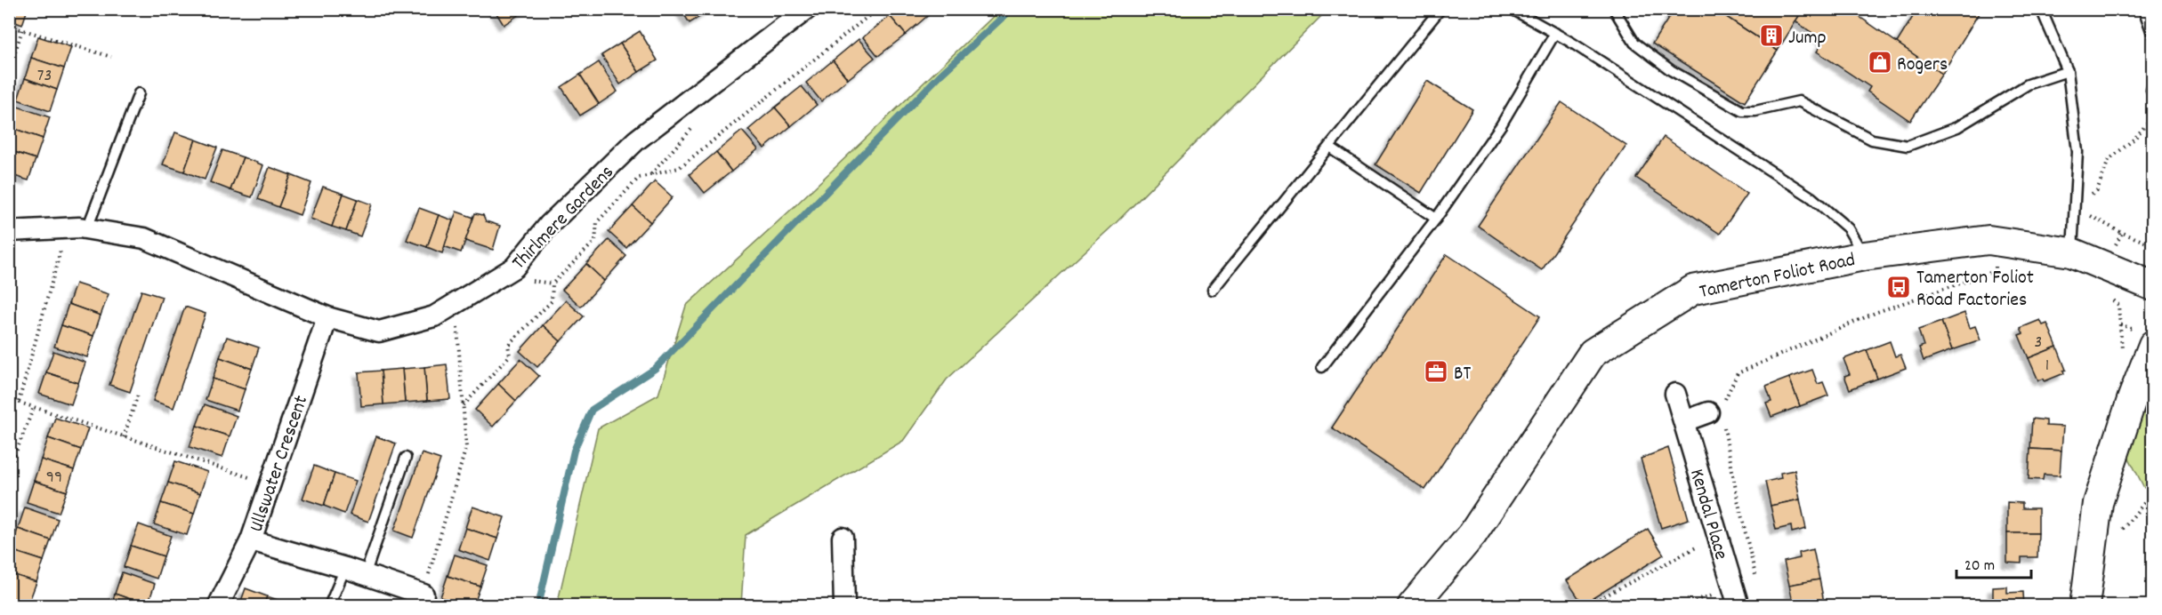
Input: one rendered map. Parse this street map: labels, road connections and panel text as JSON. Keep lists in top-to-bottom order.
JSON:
{
  "streets": {
    "main road": ["Tamerton Foliot Road"],
    "street": ["Thirlmere Gardens", "Ullswater Crescent", "Kendal Place"]
  },
  "crossings": [
    ["Thirlmere Gardens", "Ullswater Crescent"]
  ],
  "places": {
    "building": ["Jump"],
    "shop": ["Rogers"],
    "bus stop": ["Tamerton Foliot Road Factories"],
    "office": ["BT"]
  },
  "house_numbers": [
    "73",
    "3",
    "1",
    "99"
  ],
  "scale_bar": "20 m"
}
